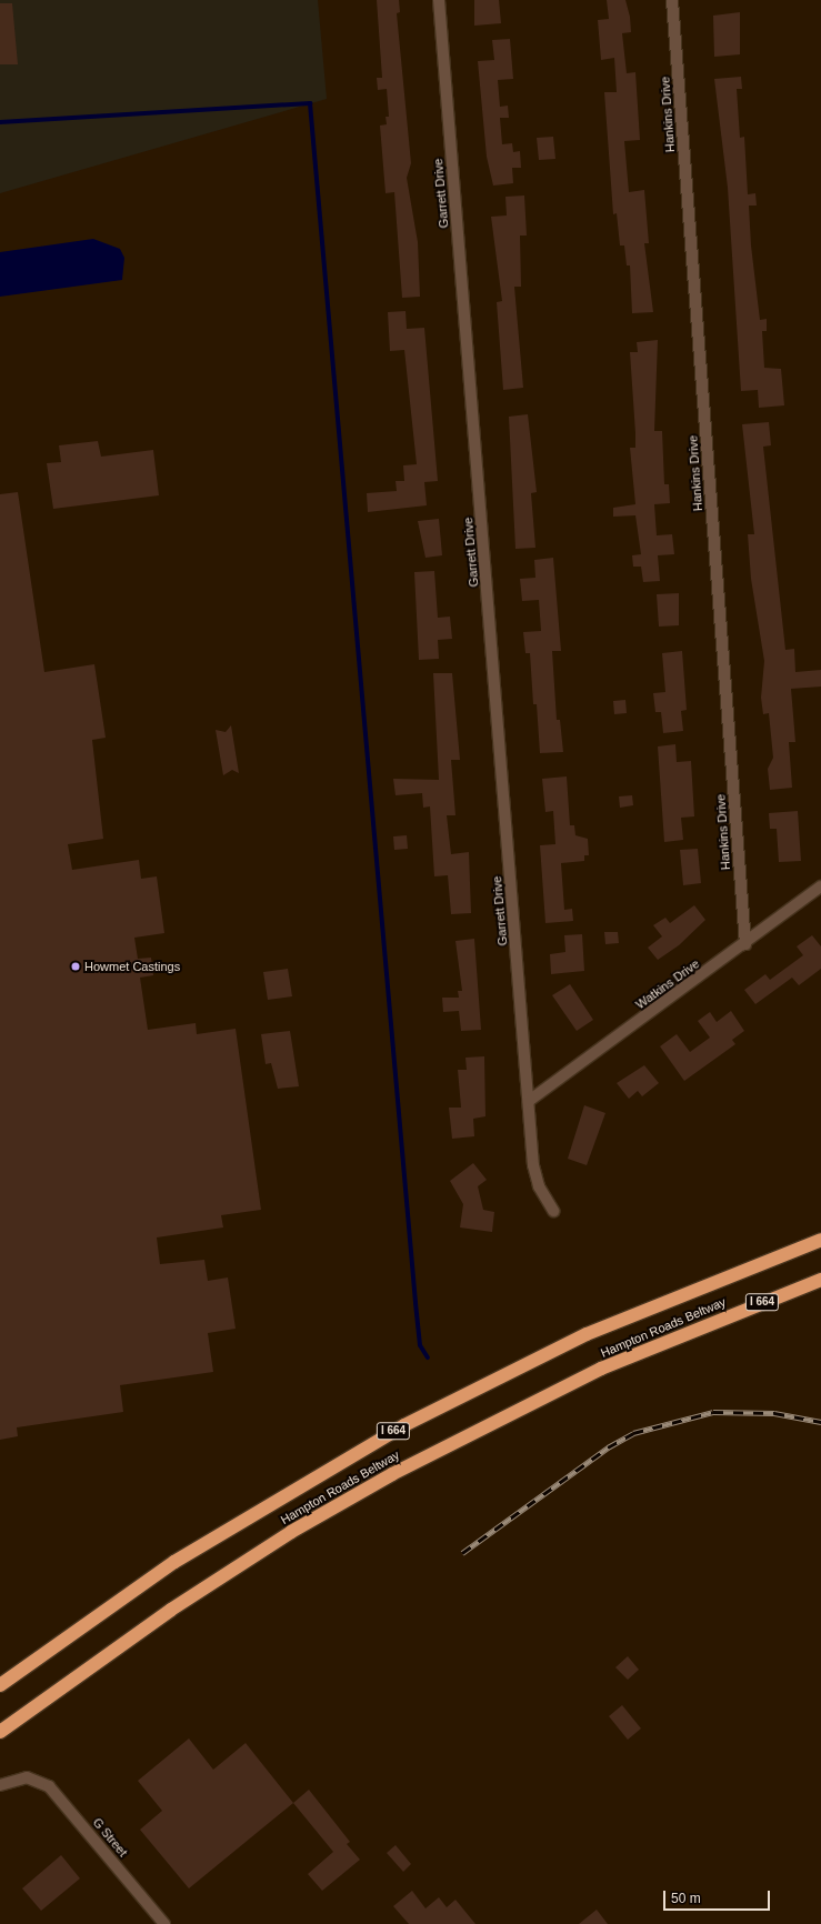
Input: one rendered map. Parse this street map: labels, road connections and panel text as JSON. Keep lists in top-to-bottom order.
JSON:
{
  "streets": {
    "highway": ["I 664", "Hampton Roads Beltway"],
    "street": [
      "Hankins Drive",
      "Garrett Drive",
      "Watkins Drive",
      "G Street"
    ]
  },
  "crossings": [
    ["Hankins Drive", "Watkins Drive"],
    ["Garrett Drive", "Watkins Drive"]
  ],
  "places": ["Howmet Castings"],
  "scale_bar": "50 m"
}
